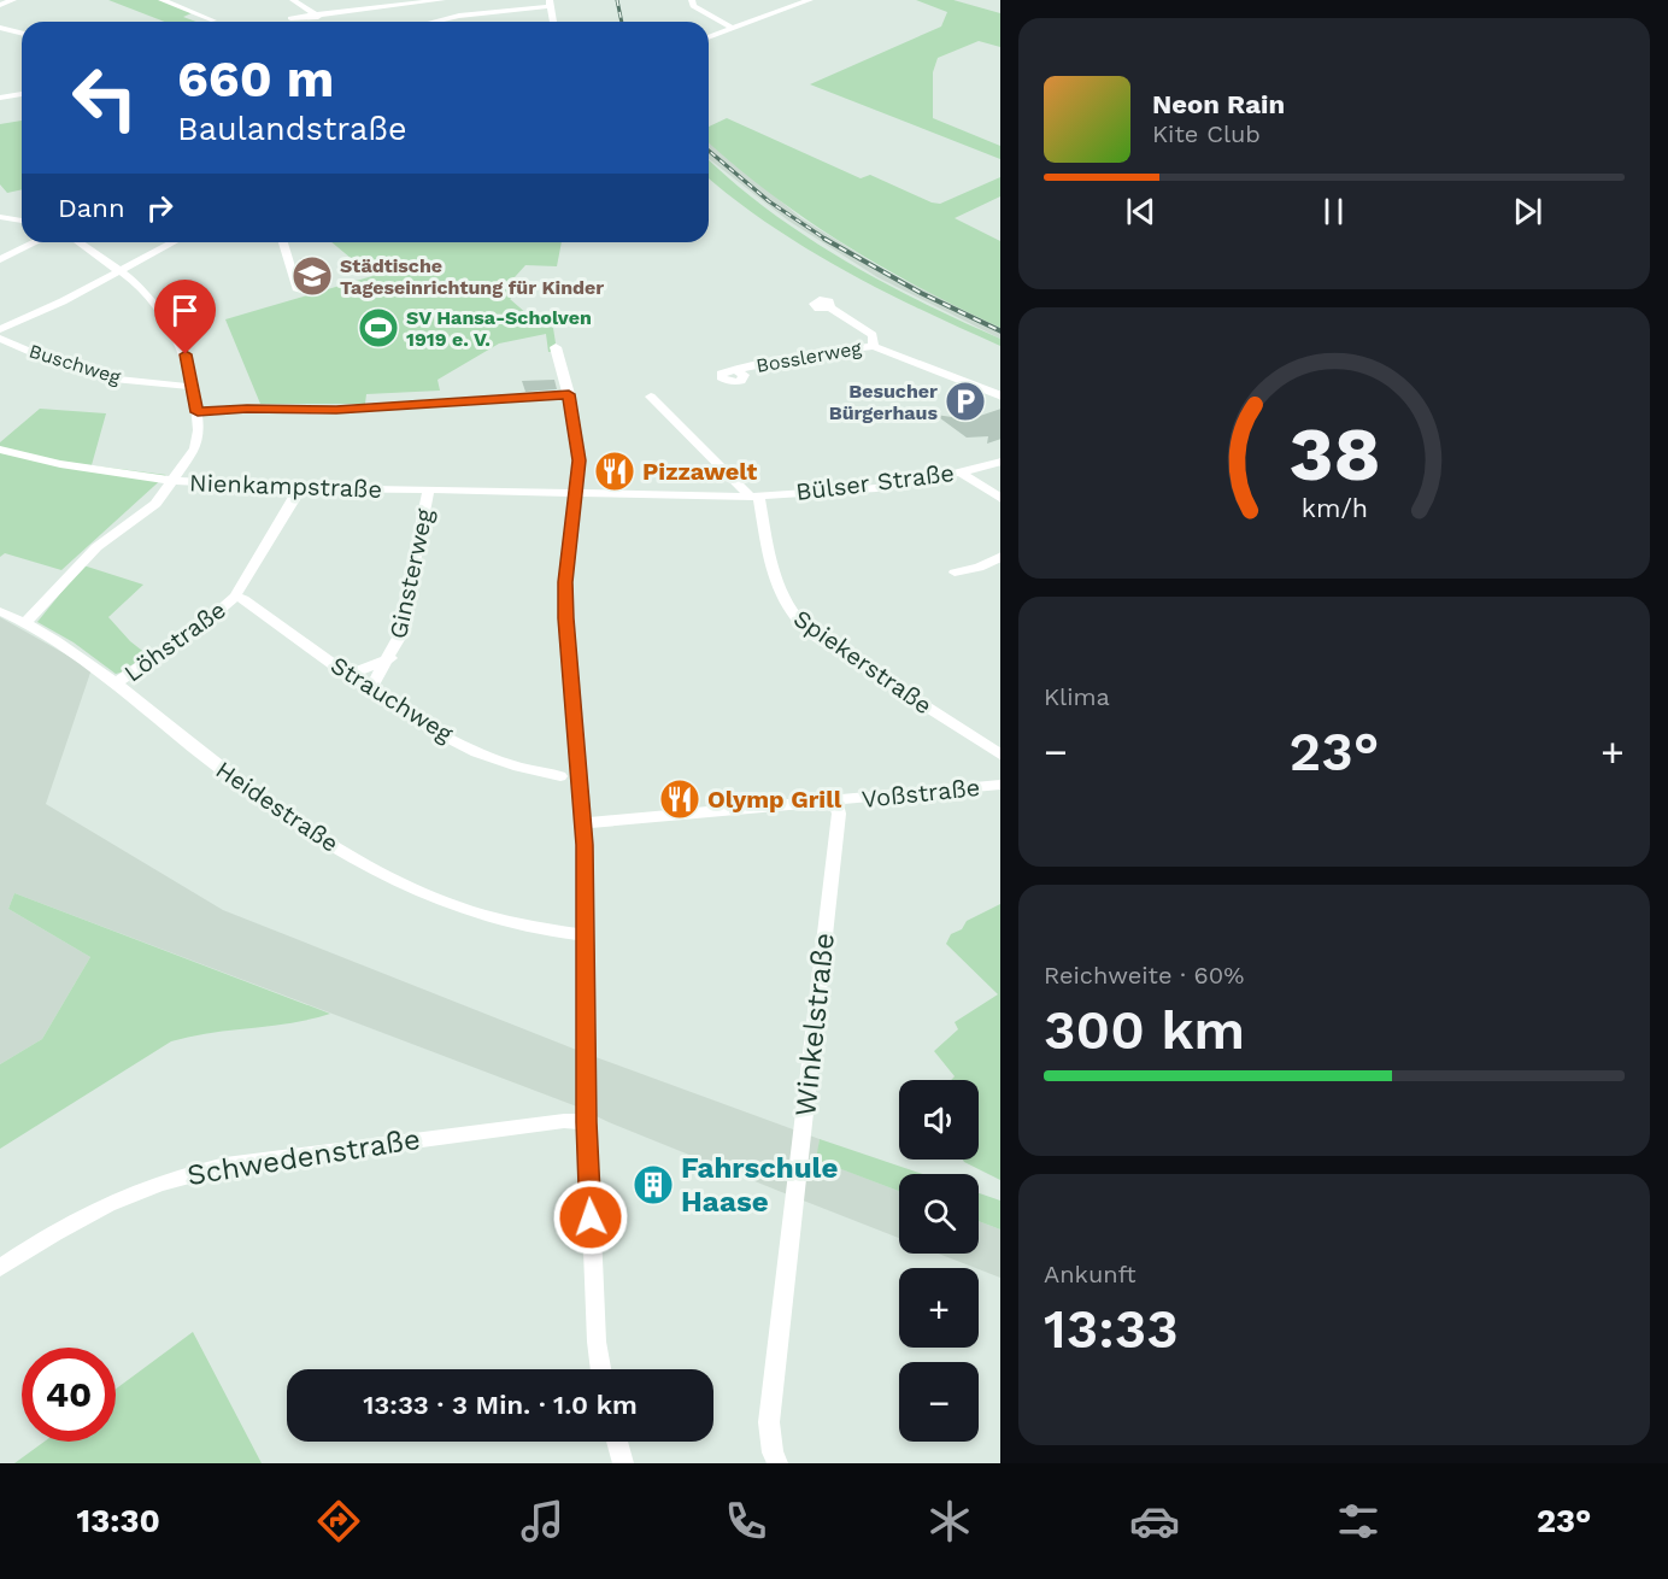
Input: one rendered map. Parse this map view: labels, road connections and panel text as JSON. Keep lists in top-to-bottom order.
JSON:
{
  "streets": {
    "street": [
      "Bosslerweg",
      "Buschweg",
      "Bülser Straße",
      "Nienkampstraße",
      "Ginsterweg",
      "Löhstraße",
      "Spiekerstraße",
      "Strauchweg",
      "Voßstraße",
      "Heidestraße",
      "Winkelstraße",
      "Schwedenstraße"
    ]
  },
  "crossings": [
    ["Bülser Straße", "Nienkampstraße"],
    ["Bülser Straße", "Spiekerstraße"],
    ["Nienkampstraße", "Ginsterweg"],
    ["Nienkampstraße", "Löhstraße"],
    ["Ginsterweg", "Strauchweg"],
    ["Löhstraße", "Strauchweg"],
    ["Löhstraße", "Heidestraße"],
    ["Voßstraße", "Winkelstraße"]
  ],
  "places": {
    "school or university": ["Städtische Tageseinrichtung für Kinder"],
    "sports": ["SV Hansa-Scholven 1919 e. V."],
    "parking": ["Besucher Bürgerhaus"],
    "restaurant": ["Pizzawelt", "Olymp Grill"],
    "building": ["Fahrschule Haase"]
  },
  "page": {
    "turn": ["660 m", "Baulandstraße"],
    "song": ["Neon Rain", "Kite Club"],
    "then": "Dann",
    "tile": [
      "Klima",
      ["Reichweite · 60%", "300 km"],
      ["Ankunft", "13:33"]
    ],
    "heat": ["−", "23°", "+"],
    "map_buttons": ["+", "−"],
    "limit": "40",
    "trip": "13:33 · 3 Min. · 1.0 km",
    "tabs": ["13:30", "23°"],
    "gauge": ["38", "km/h"]
  }
}
